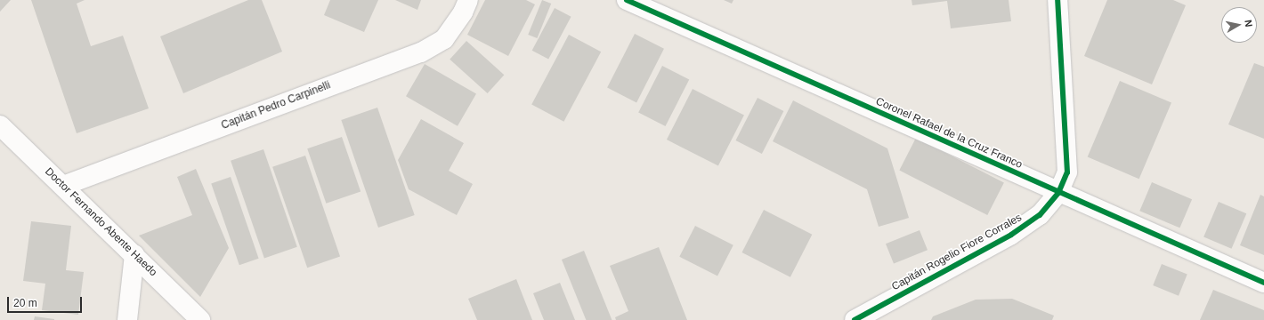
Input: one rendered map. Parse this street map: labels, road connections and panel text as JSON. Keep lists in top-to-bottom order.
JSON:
{
  "streets": {
    "street": [
      "Capitán Pedro Carpinelli",
      "Coronel Rafael de la Cruz Franco",
      "Doctor Fernando Abente Haedo",
      "Capitán Rogelio Fiore Corrales"
    ]
  },
  "crossings": [
    ["Capitán Pedro Carpinelli", "Doctor Fernando Abente Haedo"],
    ["Coronel Rafael de la Cruz Franco", "Capitán Rogelio Fiore Corrales"]
  ],
  "scale_bar": "20 m",
  "north": "right"
}
